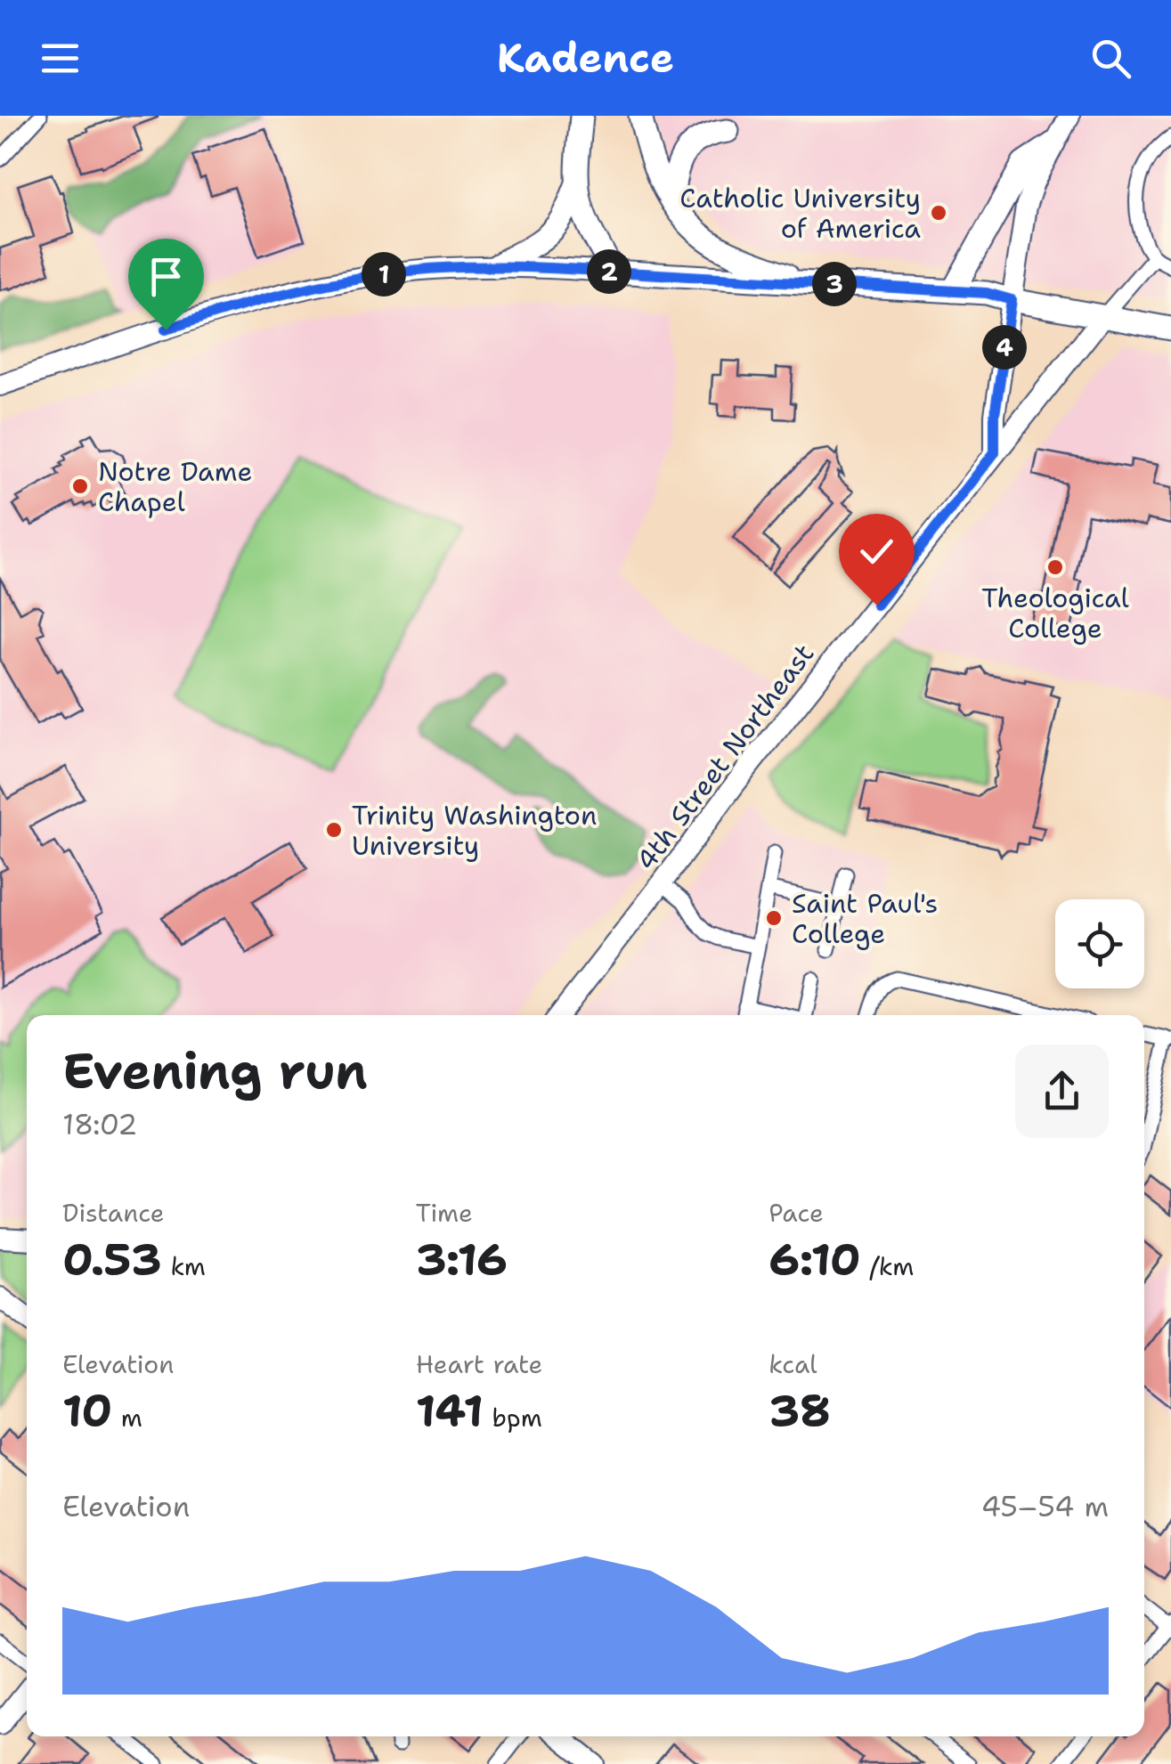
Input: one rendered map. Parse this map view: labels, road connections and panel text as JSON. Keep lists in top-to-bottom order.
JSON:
{
  "streets": {
    "street": ["4th Street Northeast"]
  },
  "places": [
    "Catholic University of America",
    "Notre Dame Chapel",
    "Theological College",
    "Trinity Washington University",
    "Saint Paul's College"
  ],
  "page": {
    "header": "Kadence",
    "pins": [
      "2",
      "1",
      "3",
      "4"
    ],
    "heading": ["Evening run", "18:02"],
    "stats": [
      ["Distance", "0.53 km"],
      ["Time", "3:16"],
      ["Pace", "6:10 /km"],
      ["Elevation", "10 m"],
      ["Heart rate", "141 bpm"],
      ["kcal", "38"]
    ],
    "chart": ["Elevation", "45–54 m"]
  }
}
